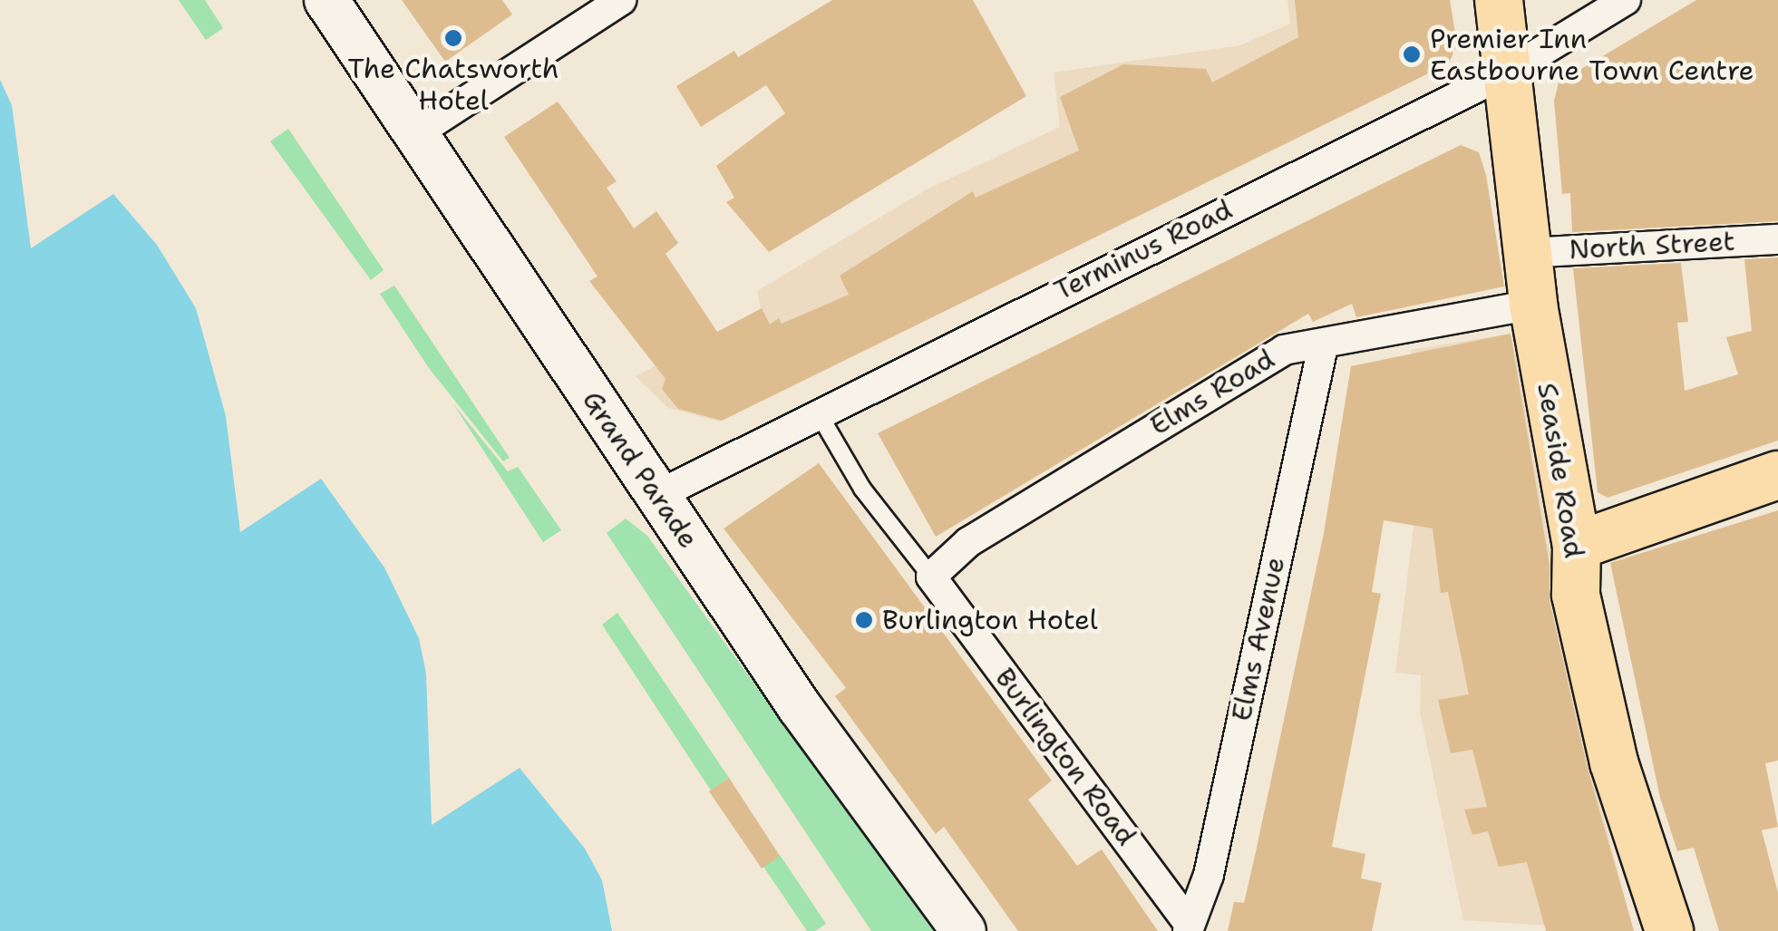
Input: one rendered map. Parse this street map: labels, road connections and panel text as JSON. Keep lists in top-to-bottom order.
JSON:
{
  "streets": {
    "main road": ["Grand Parade", "Seaside Road"],
    "street": [
      "North Street",
      "Terminus Road",
      "Elms Road",
      "Elms Avenue",
      "Burlington Road"
    ]
  },
  "crossings": [
    ["North Street", "Seaside Road"],
    ["Terminus Road", "Grand Parade"],
    ["Terminus Road", "Seaside Road"],
    ["Terminus Road", "Burlington Road"],
    ["Elms Road", "Seaside Road"],
    ["Elms Road", "Elms Avenue"],
    ["Elms Road", "Burlington Road"],
    ["Elms Avenue", "Burlington Road"]
  ],
  "places": ["The Chatsworth Hotel", "Premier Inn Eastbourne Town Centre", "Burlington Hotel"]
}
